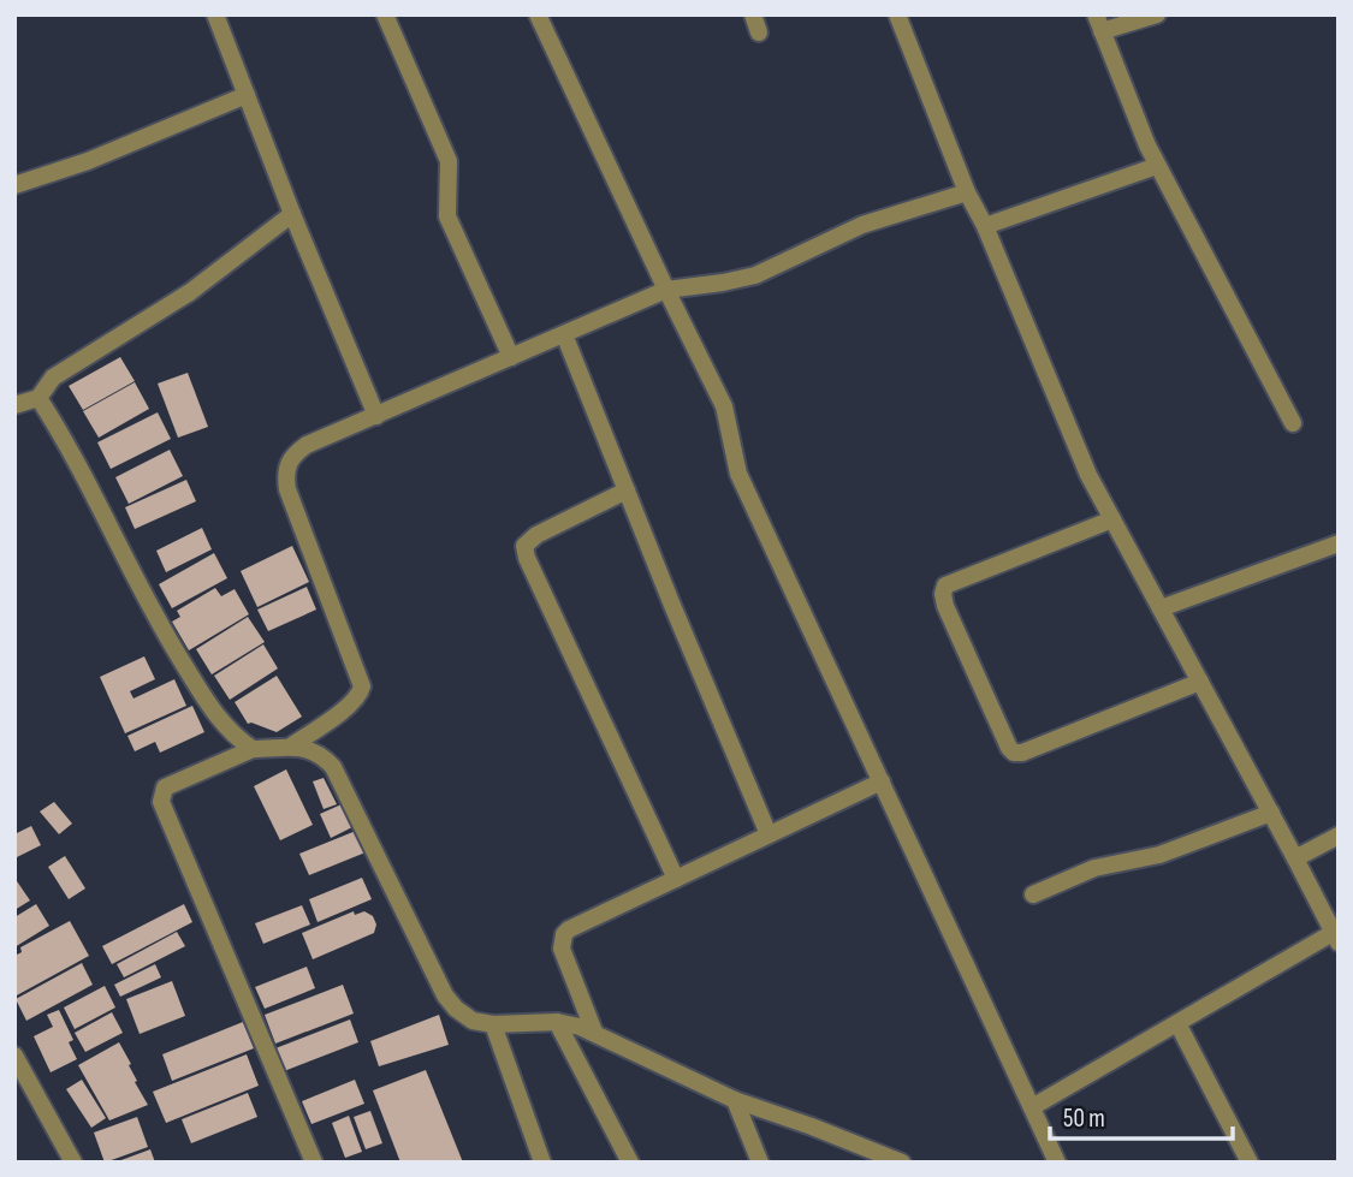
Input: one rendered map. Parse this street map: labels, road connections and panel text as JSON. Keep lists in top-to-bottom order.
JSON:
{
  "scale_bar": "50 m"
}
